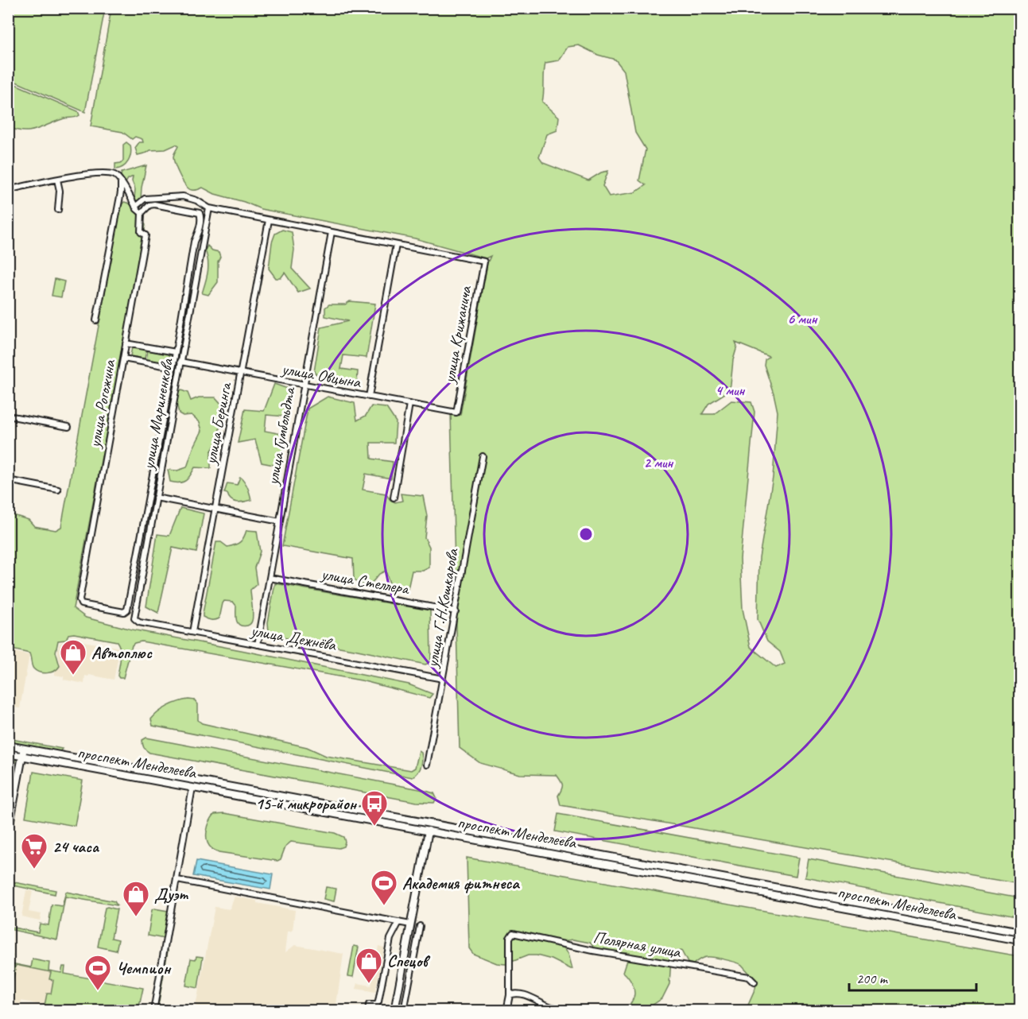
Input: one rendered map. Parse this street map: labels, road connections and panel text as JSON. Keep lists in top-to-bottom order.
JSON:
{
  "streets": {
    "main road": ["проспект Менделеева"],
    "street": [
      "улица Крижанича",
      "улица Овцына",
      "улица Рогожина",
      "улица Мариненкова",
      "улица Беринга",
      "улица Гумбольдта",
      "улица Стеллера",
      "улица Г.Н.Кошкарова",
      "улица Дежнёва",
      "Полярная улица"
    ]
  },
  "crossings": [
    ["улица Крижанича", "улица Овцына"],
    ["улица Овцына", "улица Мариненкова"],
    ["улица Овцына", "улица Беринга"],
    ["улица Овцына", "улица Гумбольдта"],
    ["улица Мариненкова", "улица Дежнёва"],
    ["улица Беринга", "улица Дежнёва"],
    ["улица Гумбольдта", "улица Стеллера"],
    ["улица Гумбольдта", "улица Дежнёва"],
    ["улица Стеллера", "улица Г.Н.Кошкарова"],
    ["улица Г.Н.Кошкарова", "улица Дежнёва"]
  ],
  "places": {
    "shop": ["Автоплюс", "Дуэт", "Спецов"],
    "bus stop": ["15-й микрорайон"],
    "supermarket": ["24 часа"],
    "sports": ["Академия фитнеса", "Чемпион"]
  },
  "scale_bar": "200 m",
  "rings": ["6 мин", "4 мин", "2 мин"]
}
